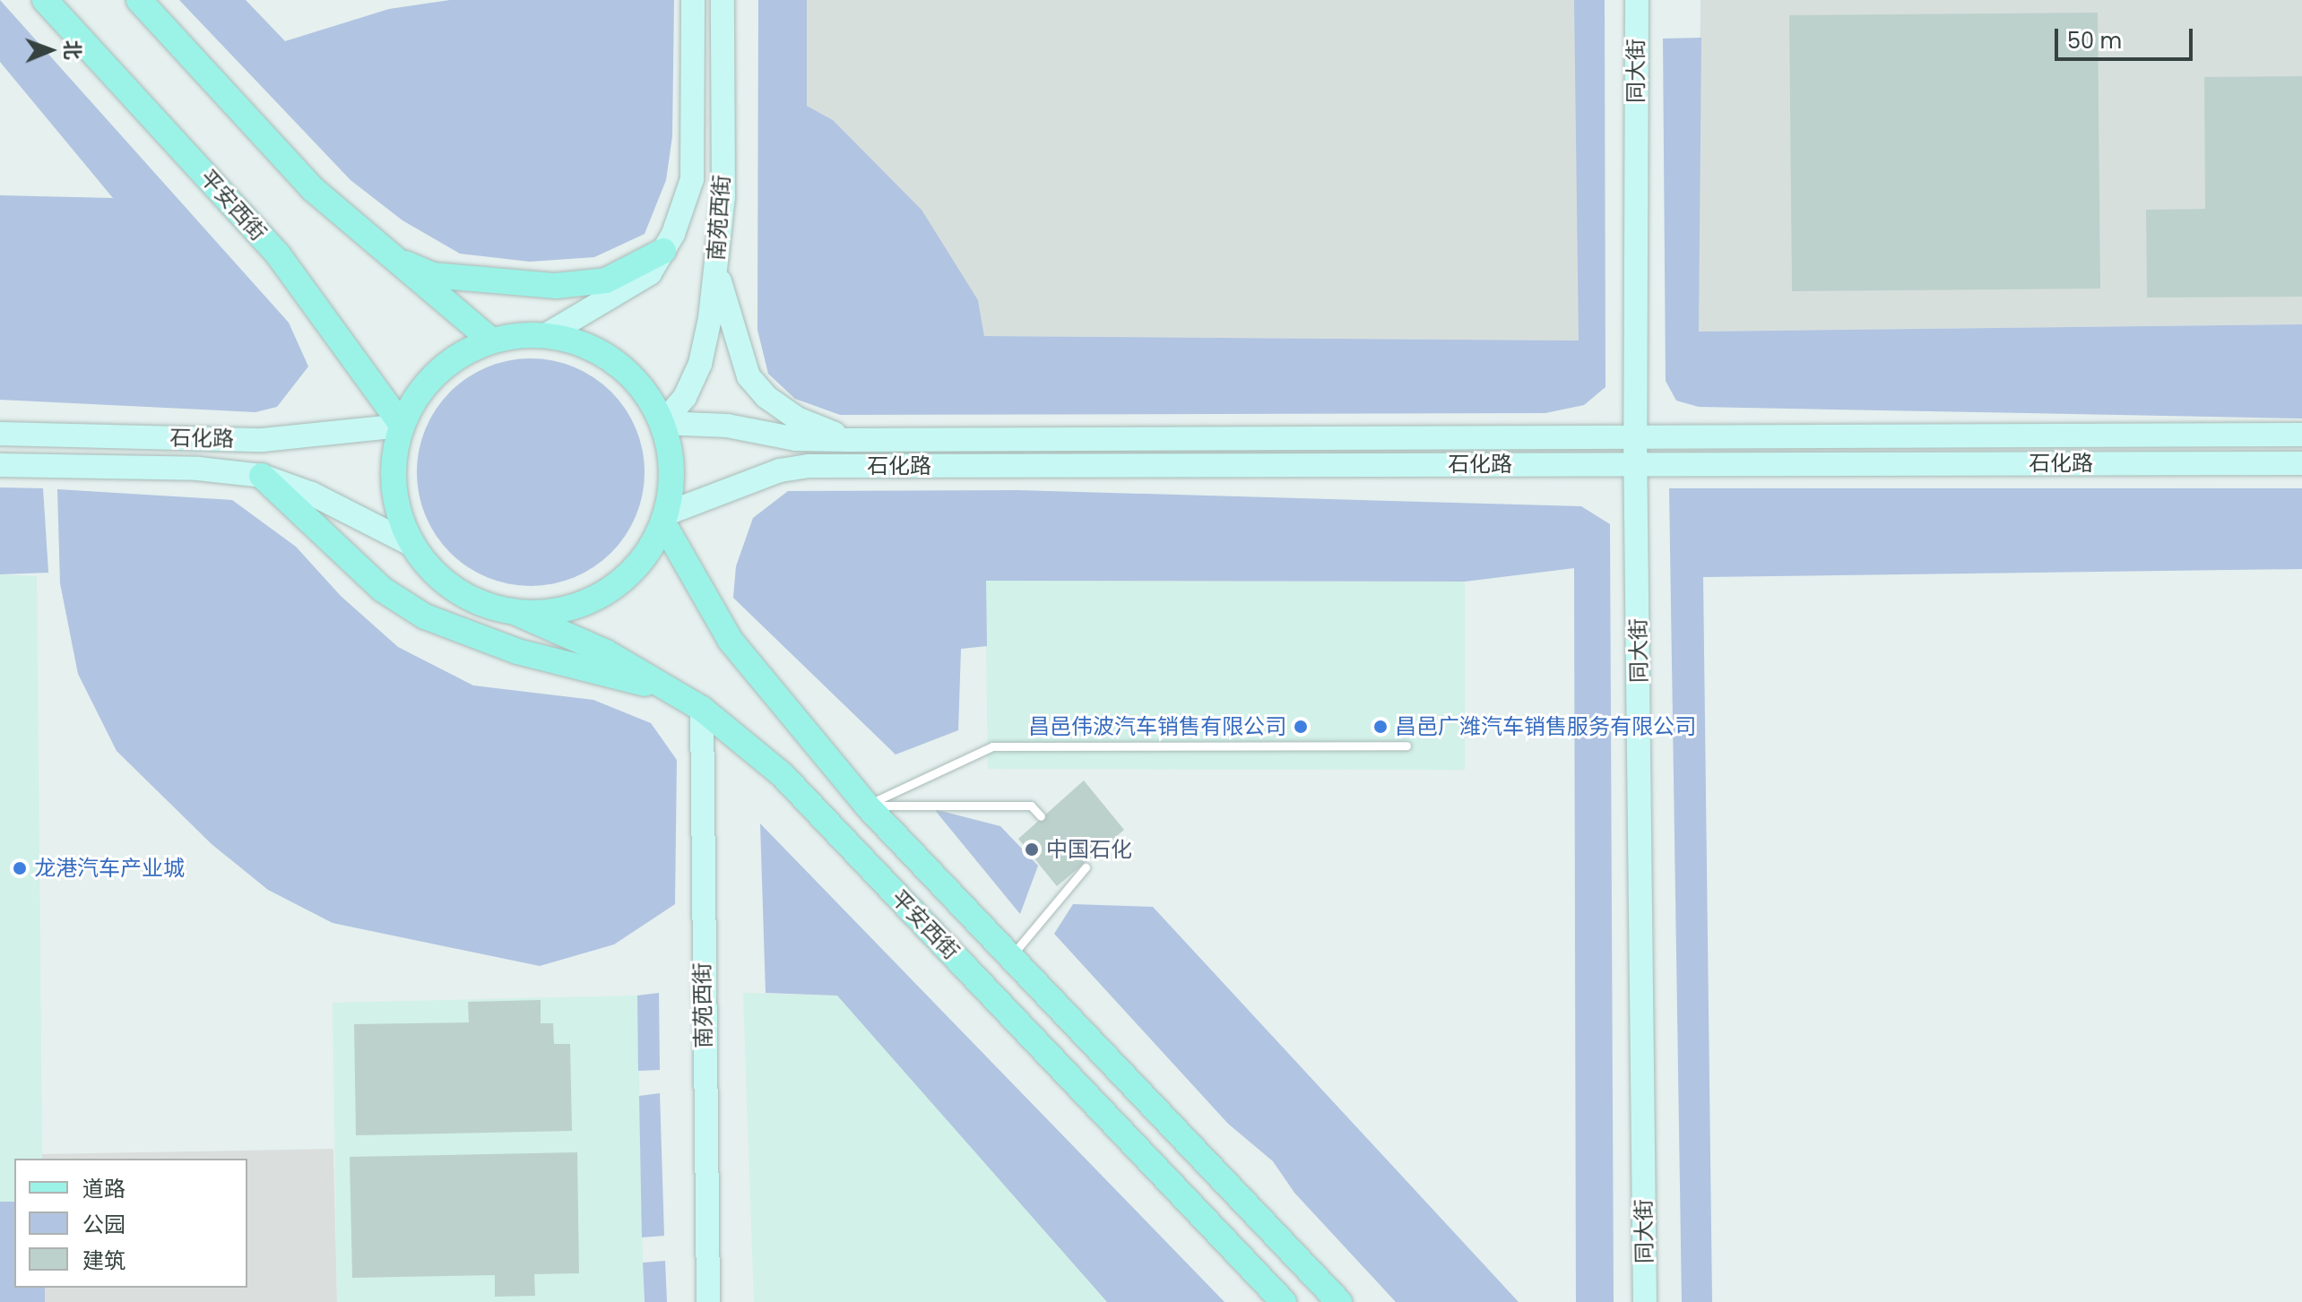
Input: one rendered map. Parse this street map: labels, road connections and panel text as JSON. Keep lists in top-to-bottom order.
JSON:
{
  "streets": {
    "main road": [
      "同大街",
      "平安西街",
      "南苑西街",
      "石化路"
    ]
  },
  "crossings": [
    ["同大街", "石化路"],
    ["平安西街", "南苑西街"],
    ["平安西街", "石化路"],
    ["南苑西街", "石化路"]
  ],
  "places": [
    "昌邑伟波汽车销售有限公司",
    "昌邑广潍汽车销售服务有限公司",
    "中国石化",
    "龙港汽车产业城"
  ],
  "legend": ["道路", "公园", "建筑"],
  "scale_bar": "50 m",
  "north": "right"
}
